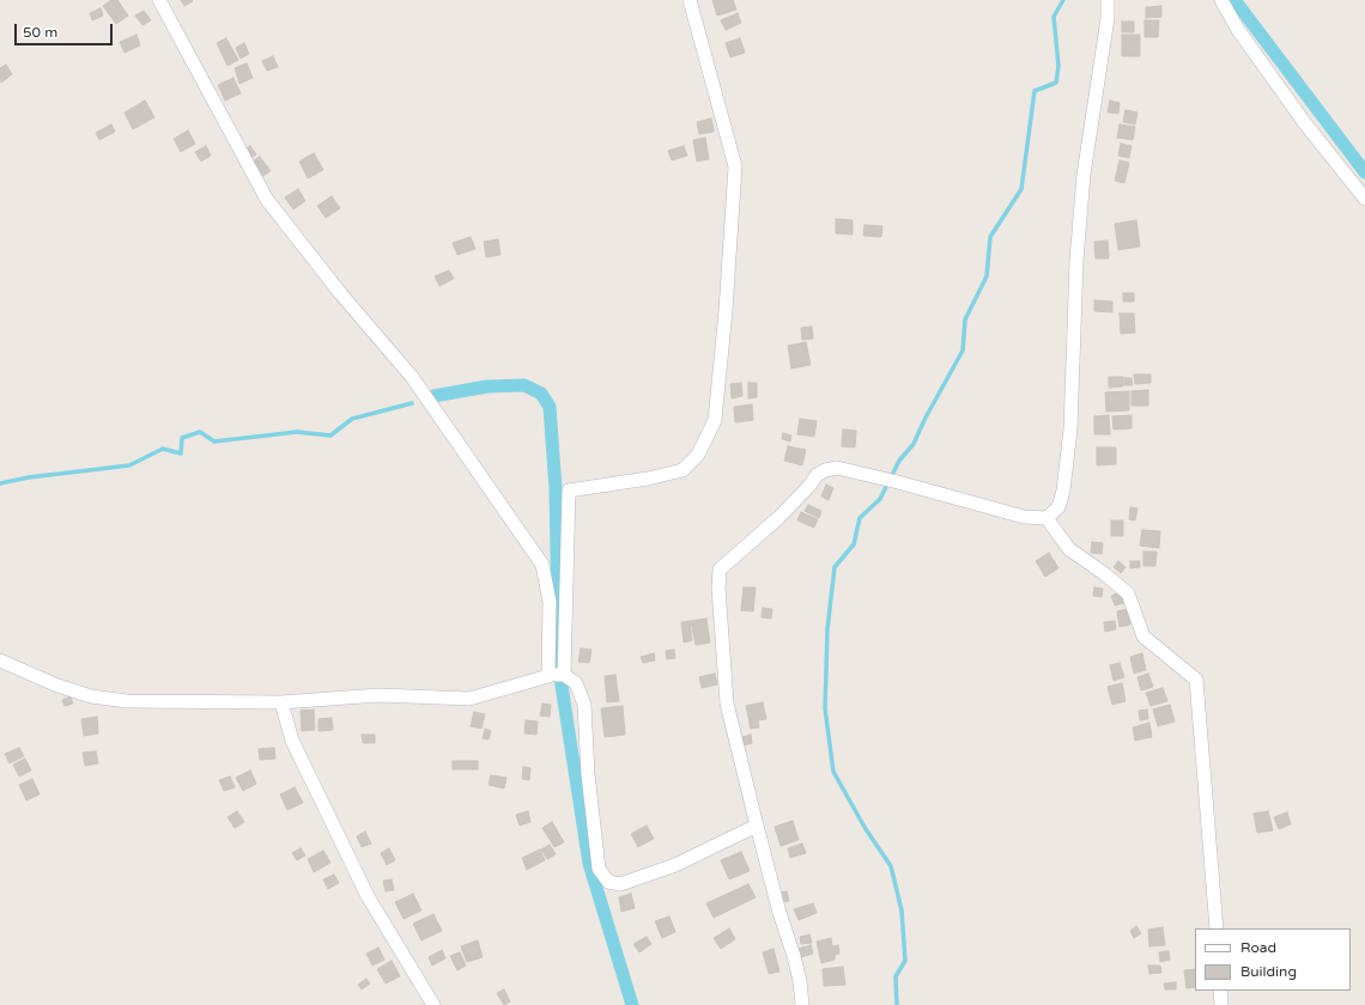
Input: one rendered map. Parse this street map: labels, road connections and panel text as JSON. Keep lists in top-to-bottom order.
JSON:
{
  "legend": ["Road", "Building"],
  "scale_bar": "50 m"
}
